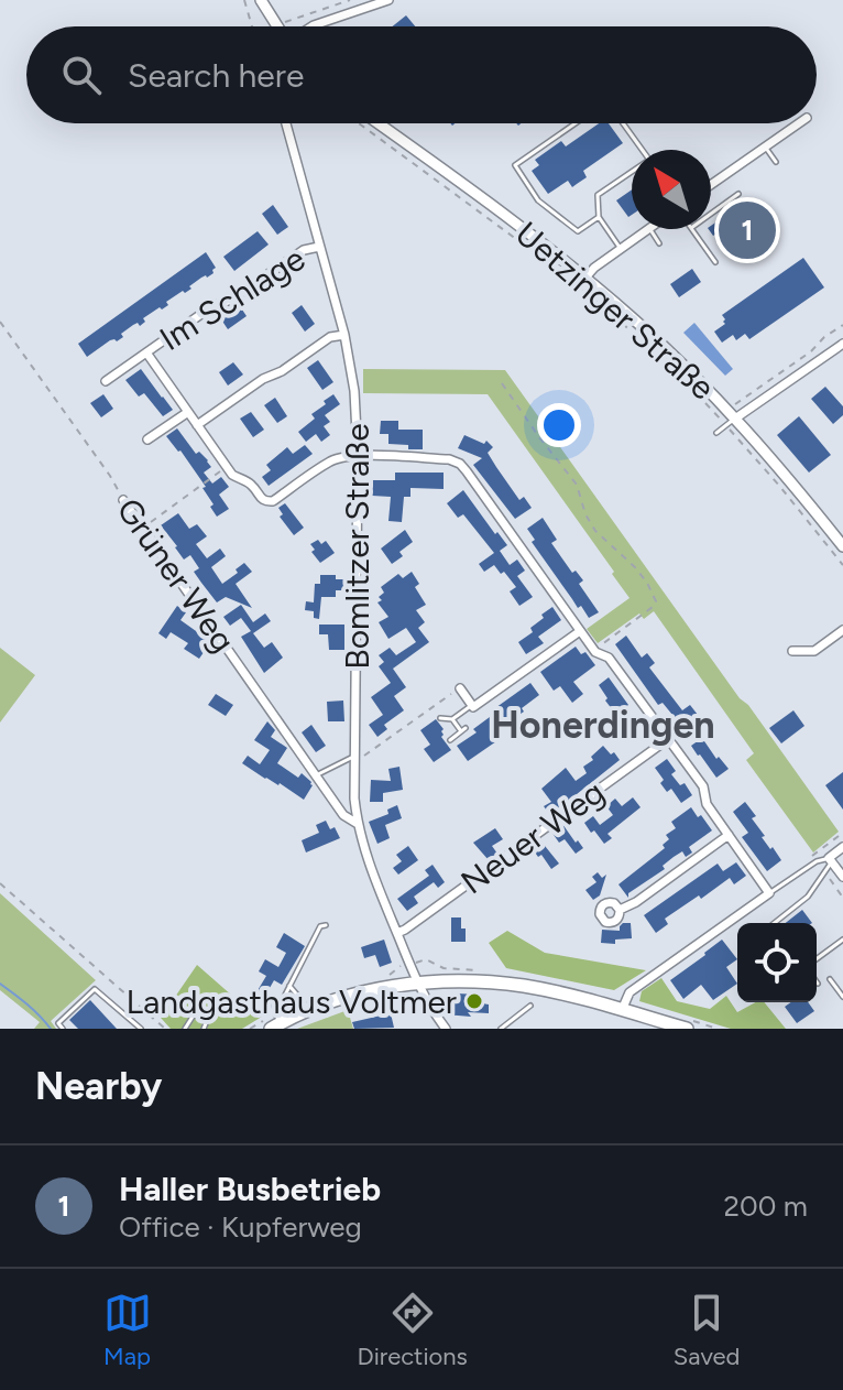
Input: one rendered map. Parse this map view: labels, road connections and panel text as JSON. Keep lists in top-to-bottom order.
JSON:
{
  "streets": {
    "street": [
      "Im Schlage",
      "Uetzinger Straße",
      "Bomlitzer Straße",
      "Grüner Weg",
      "Neuer Weg"
    ]
  },
  "crossings": [
    ["Im Schlage", "Bomlitzer Straße"],
    ["Bomlitzer Straße", "Grüner Weg"],
    ["Bomlitzer Straße", "Neuer Weg"]
  ],
  "districts": ["Honerdingen"],
  "places": ["Landgasthaus Voltmer"],
  "north": "top left",
  "page": {
    "search": "Search here",
    "pins": "1",
    "heading": "Nearby",
    "list": [
      {
        "mark": "1",
        "name": "Haller Busbetrieb",
        "note": "Office · Kupferweg",
        "value": "200 m"
      }
    ],
    "nav": ["Map", "Directions", "Saved"]
  }
}
